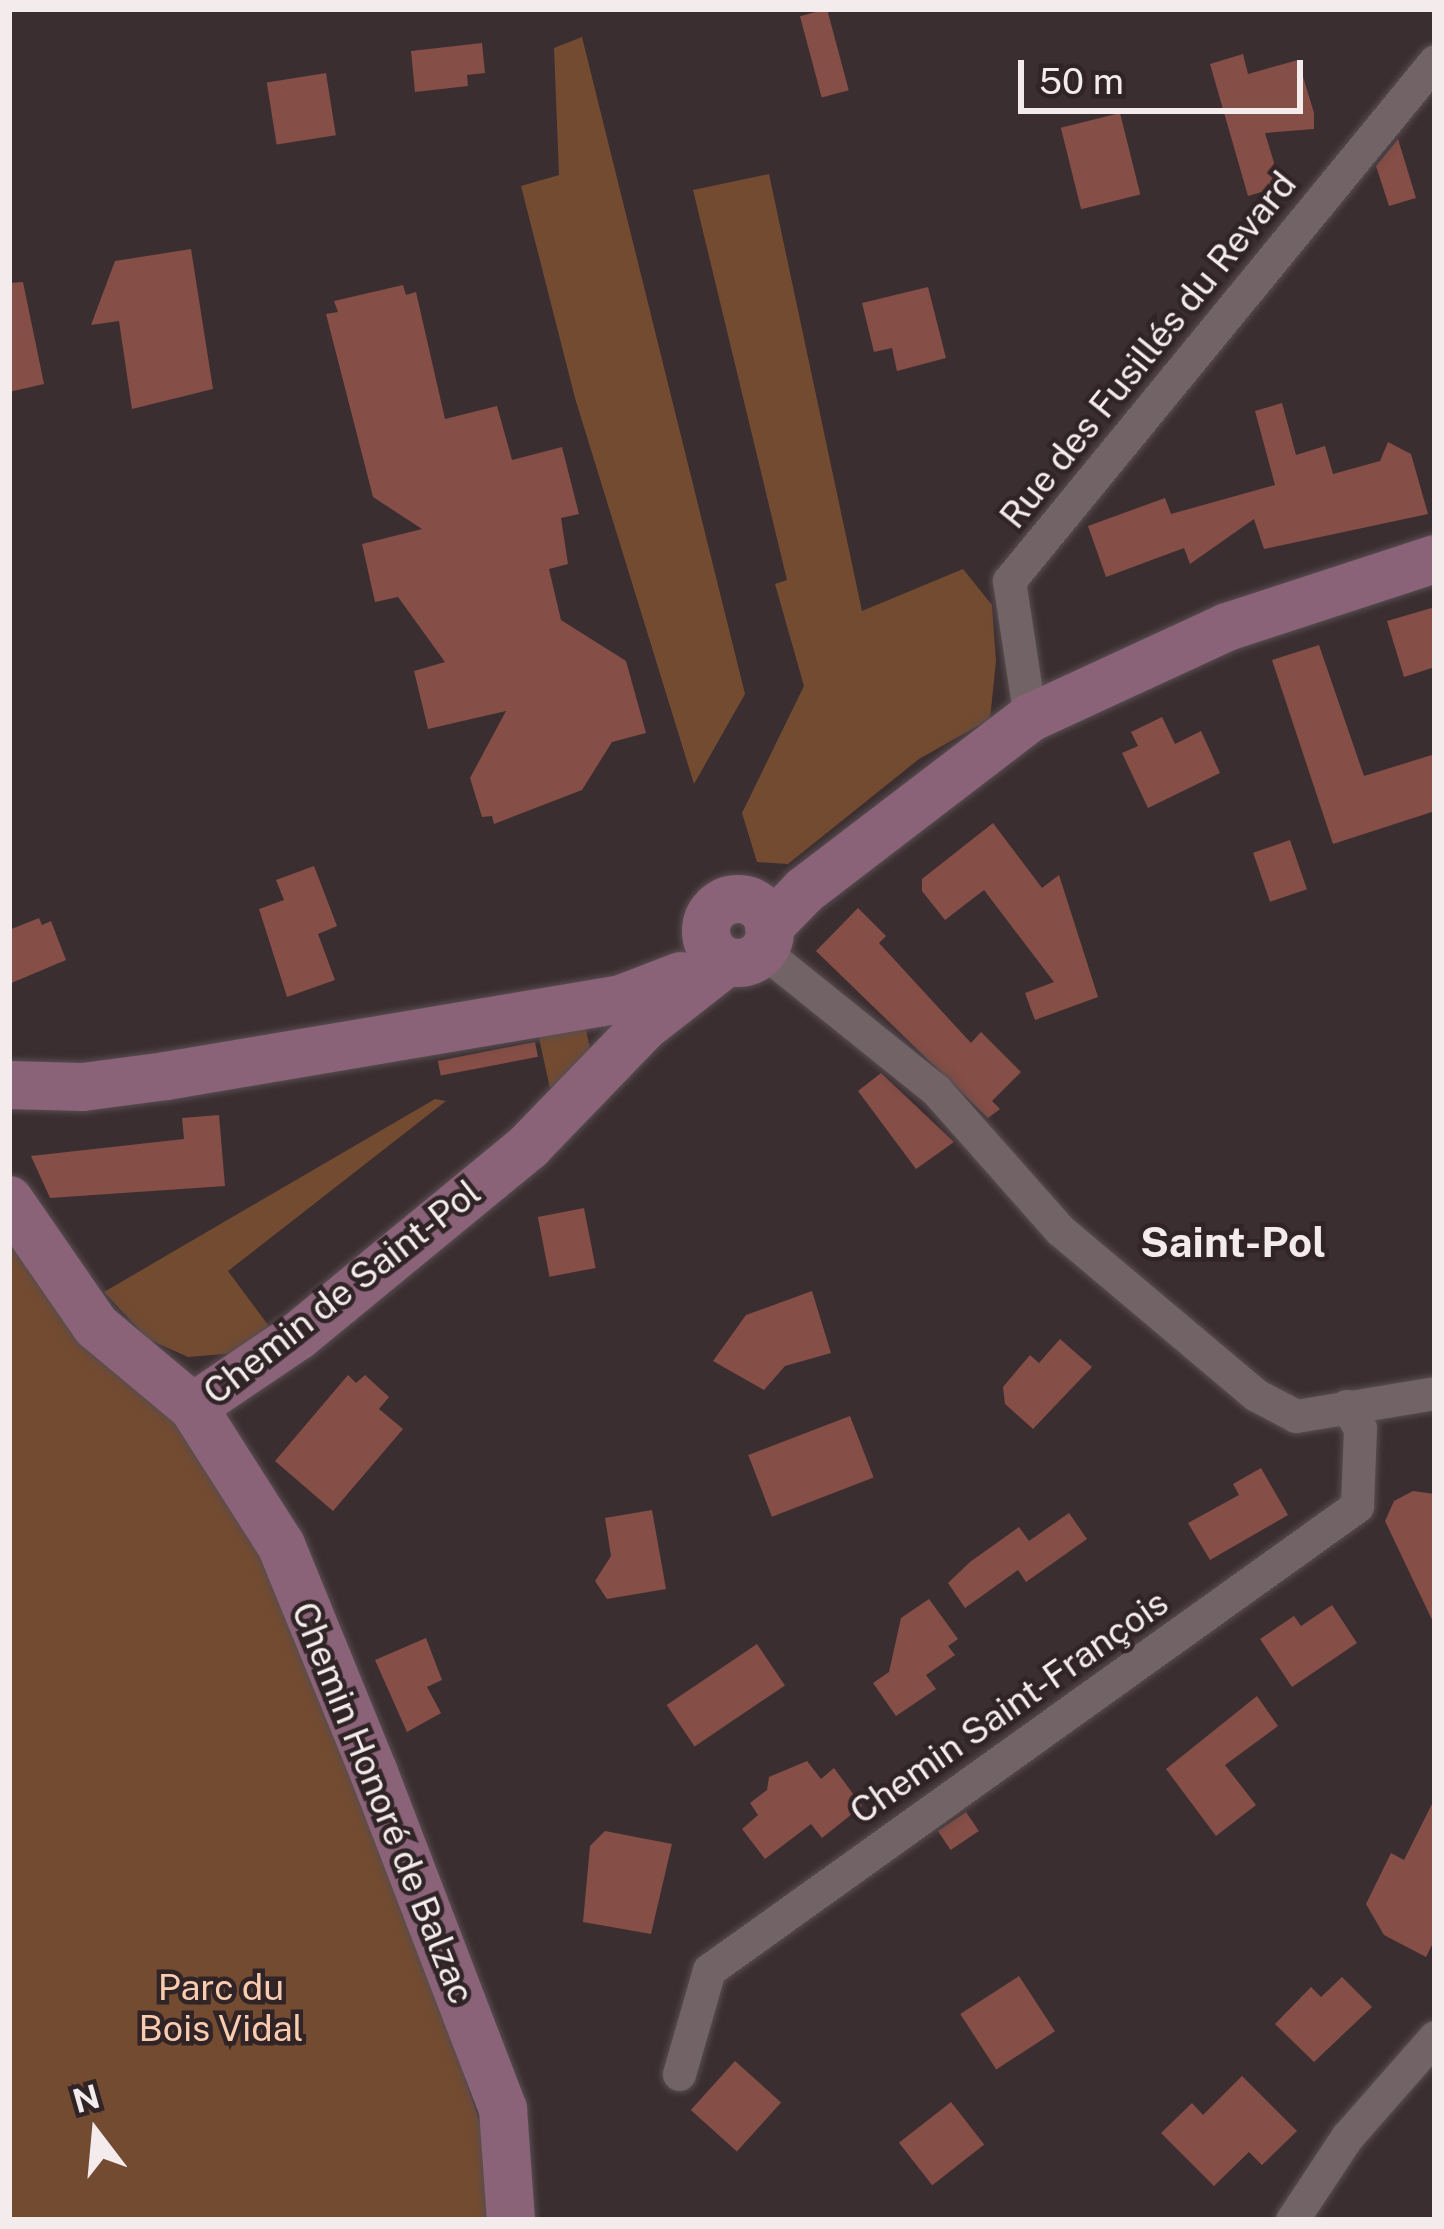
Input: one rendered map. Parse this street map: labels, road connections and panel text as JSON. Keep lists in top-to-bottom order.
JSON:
{
  "streets": {
    "main road": ["Chemin de Saint-Pol", "Chemin Honoré de Balzac"],
    "street": ["Rue des Fusillés du Revard", "Chemin Saint-François"]
  },
  "crossings": [
    ["Chemin de Saint-Pol", "Chemin Honoré de Balzac"]
  ],
  "districts": ["Saint-Pol"],
  "parks": ["Parc du Bois Vidal"],
  "scale_bar": "50 m",
  "north": "top"
}
